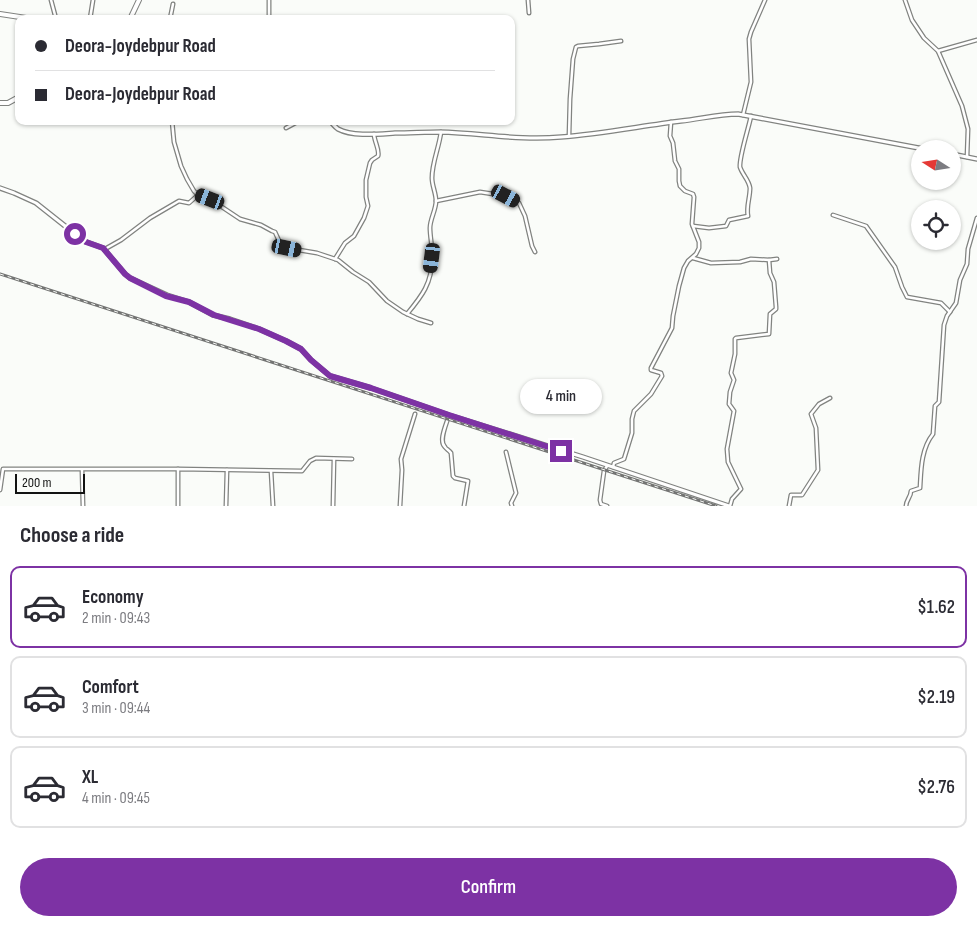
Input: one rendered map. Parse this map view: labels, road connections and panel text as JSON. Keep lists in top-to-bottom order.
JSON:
{
  "scale_bar": "200 m",
  "north": "left",
  "page": {
    "banner": ["Deora-Joydebpur Road", "Deora-Joydebpur Road"],
    "bubble": "4 min",
    "scale": "200 m",
    "heading": "Choose a ride",
    "list": [
      {
        "name": "Economy",
        "note": "2 min · 09:43",
        "value": "$1.62"
      },
      {
        "name": "Comfort",
        "note": "3 min · 09:44",
        "value": "$2.19"
      },
      {
        "name": "XL",
        "note": "4 min · 09:45",
        "value": "$2.76"
      }
    ],
    "buttons": "Confirm"
  }
}
